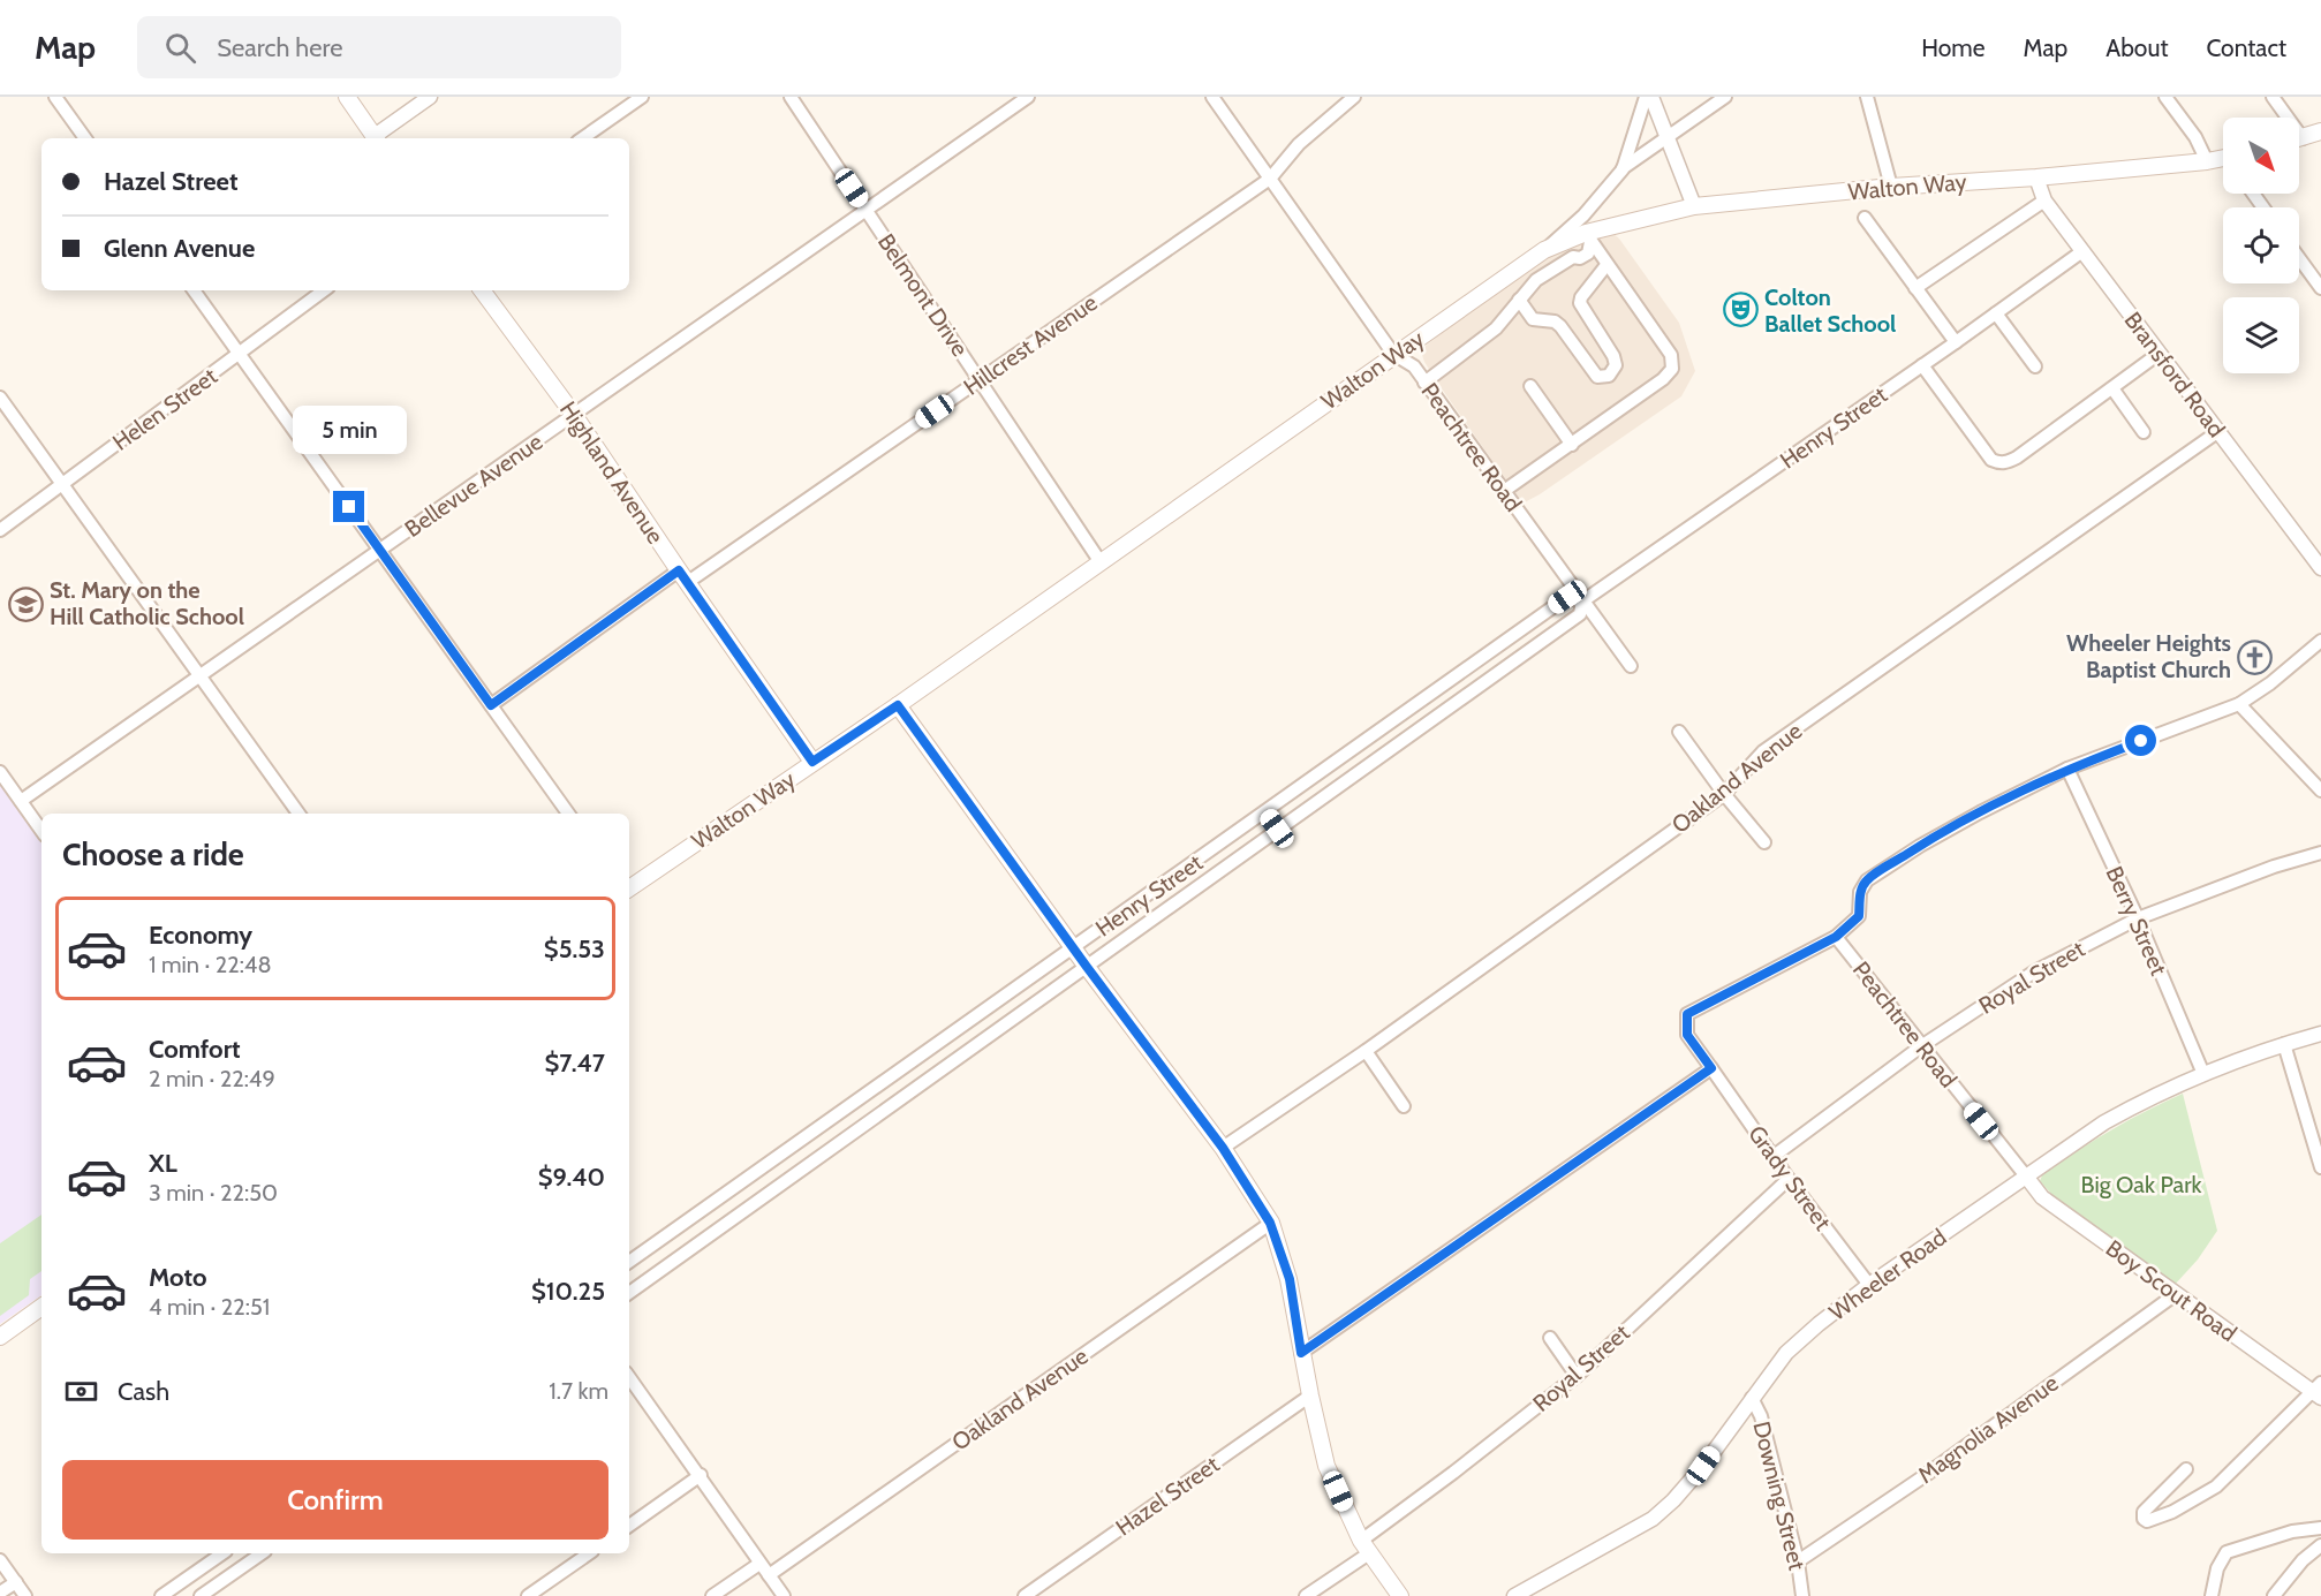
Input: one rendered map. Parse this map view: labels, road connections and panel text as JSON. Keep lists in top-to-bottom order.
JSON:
{
  "streets": {
    "main road": ["Walton Way", "Highland Avenue"],
    "street": [
      "Belmont Drive",
      "Hillcrest Avenue",
      "Bransford Road",
      "Helen Street",
      "Henry Street",
      "Peachtree Road",
      "Bellevue Avenue",
      "Oakland Avenue",
      "Berry Street",
      "Royal Street",
      "Grady Street",
      "Wheeler Road",
      "Boy Scout Road",
      "Magnolia Avenue",
      "Hazel Street",
      "Downing Street"
    ]
  },
  "crossings": [
    ["Walton Way", "Belmont Drive"],
    ["Walton Way", "Bransford Road"],
    ["Walton Way", "Peachtree Road"],
    ["Walton Way", "Highland Avenue"],
    ["Belmont Drive", "Hillcrest Avenue"],
    ["Belmont Drive", "Bellevue Avenue"],
    ["Hillcrest Avenue", "Peachtree Road"],
    ["Hillcrest Avenue", "Highland Avenue"],
    ["Bransford Road", "Henry Street"],
    ["Bransford Road", "Oakland Avenue"],
    ["Henry Street", "Peachtree Road"],
    ["Peachtree Road", "Royal Street"],
    ["Peachtree Road", "Wheeler Road"],
    ["Peachtree Road", "Boy Scout Road"],
    ["Highland Avenue", "Bellevue Avenue"],
    ["Berry Street", "Royal Street"],
    ["Berry Street", "Wheeler Road"],
    ["Royal Street", "Grady Street"],
    ["Grady Street", "Wheeler Road"],
    ["Wheeler Road", "Boy Scout Road"],
    ["Wheeler Road", "Downing Street"],
    ["Boy Scout Road", "Magnolia Avenue"],
    ["Magnolia Avenue", "Downing Street"]
  ],
  "parks": ["Big Oak Park"],
  "places": {
    "theatre": ["Colton Ballet School"],
    "school or university": ["St. Mary on the Hill Catholic School"],
    "church": ["Wheeler Heights Baptist Church"]
  },
  "north": "bottom right",
  "page": {
    "header": "Map",
    "search": "Search here",
    "nav": [
      "Home",
      "Map",
      "About",
      "Contact"
    ],
    "banner": ["Hazel Street", "Glenn Avenue"],
    "bubble": "5 min",
    "heading": "Choose a ride",
    "list": [
      {
        "name": "Economy",
        "note": "1 min · 22:48",
        "value": "$5.53"
      },
      {
        "name": "Comfort",
        "note": "2 min · 22:49",
        "value": "$7.47"
      },
      {
        "name": "XL",
        "note": "3 min · 22:50",
        "value": "$9.40"
      },
      {
        "name": "Moto",
        "note": "4 min · 22:51",
        "value": "$10.25"
      }
    ],
    "pay": ["Cash", "1.7 km"],
    "buttons": "Confirm"
  }
}
